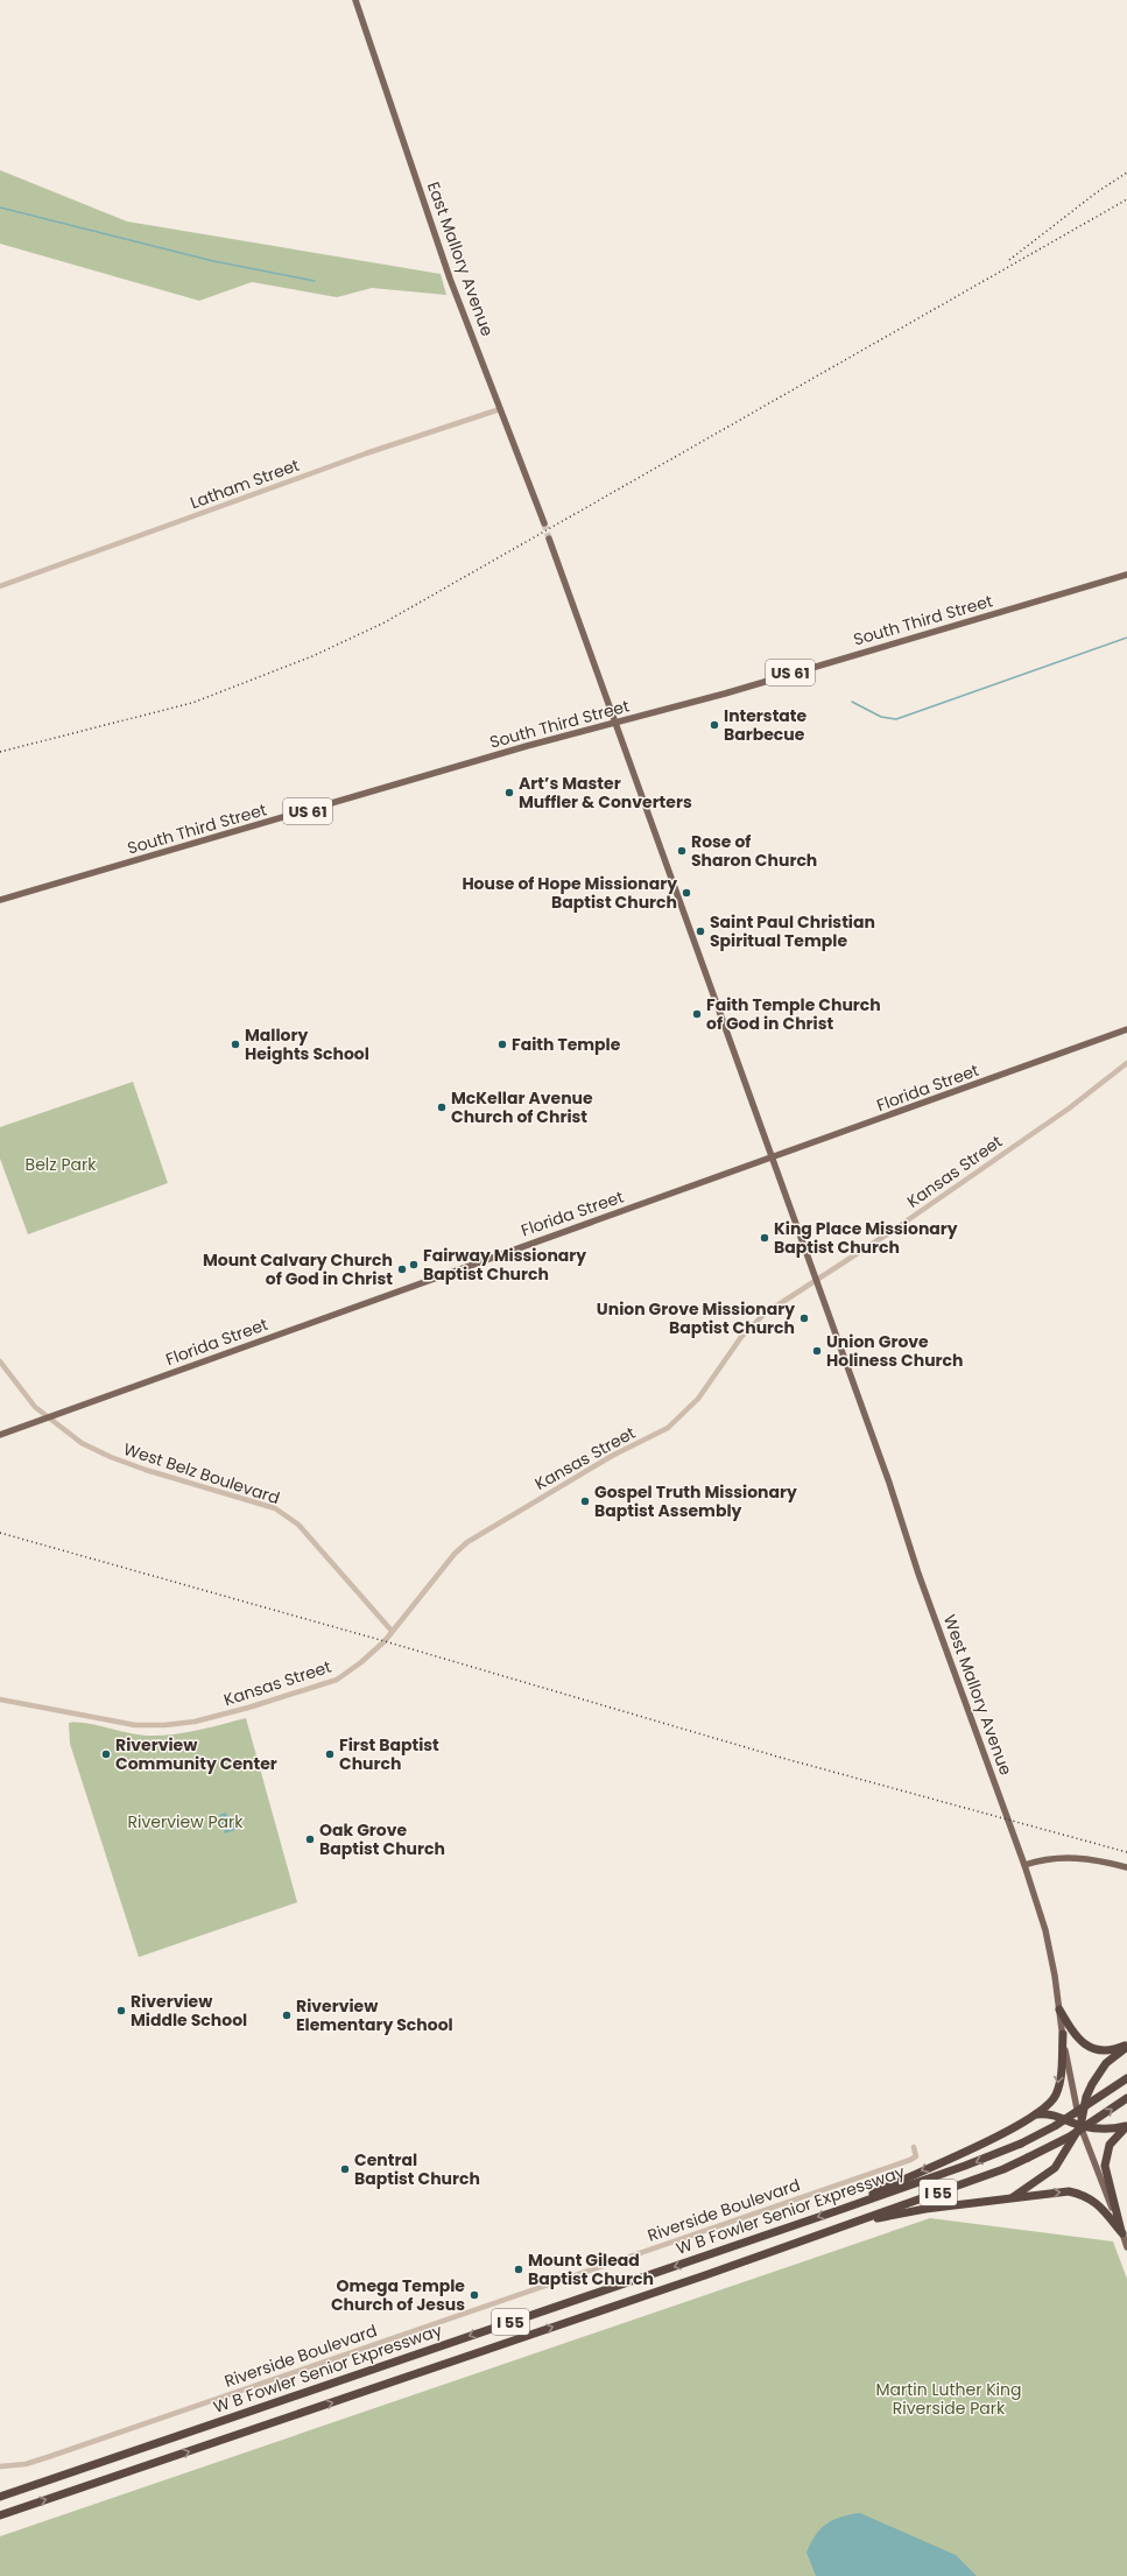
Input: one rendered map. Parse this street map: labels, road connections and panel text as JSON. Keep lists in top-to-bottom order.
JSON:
{
  "streets": {
    "highway": ["I 55", "W B Fowler Senior Expressway"],
    "main road": [
      "East Mallory Avenue",
      "South Third Street",
      "US 61",
      "Florida Street",
      "West Mallory Avenue"
    ],
    "street": [
      "Latham Street",
      "Kansas Street",
      "West Belz Boulevard",
      "Riverside Boulevard"
    ]
  },
  "crossings": [
    ["East Mallory Avenue", "Latham Street"],
    ["Florida Street", "West Belz Boulevard"],
    ["Florida Street", "West Mallory Avenue"],
    ["Kansas Street", "West Belz Boulevard"],
    ["Kansas Street", "West Mallory Avenue"]
  ],
  "parks": ["Belz Park", "Riverview Park", "Martin Luther King Riverside Park"],
  "places": [
    "Interstate Barbecue",
    "Art’s Master Muffler & Converters",
    "Rose of Sharon Church",
    "House of Hope Missionary Baptist Church",
    "Saint Paul Christian Spiritual Temple",
    "Faith Temple Church of God in Christ",
    "Mallory Heights School",
    "Faith Temple",
    "McKellar Avenue Church of Christ",
    "King Place Missionary Baptist Church",
    "Fairway Missionary Baptist Church",
    "Mount Calvary Church of God in Christ",
    "Union Grove Missionary Baptist Church",
    "Union Grove Holiness Church",
    "Gospel Truth Missionary Baptist Assembly",
    "Riverview Community Center",
    "First Baptist Church",
    "Oak Grove Baptist Church",
    "Riverview Middle School",
    "Riverview Elementary School",
    "Central Baptist Church",
    "Mount Gilead Baptist Church",
    "Omega Temple Church of Jesus"
  ]
}
